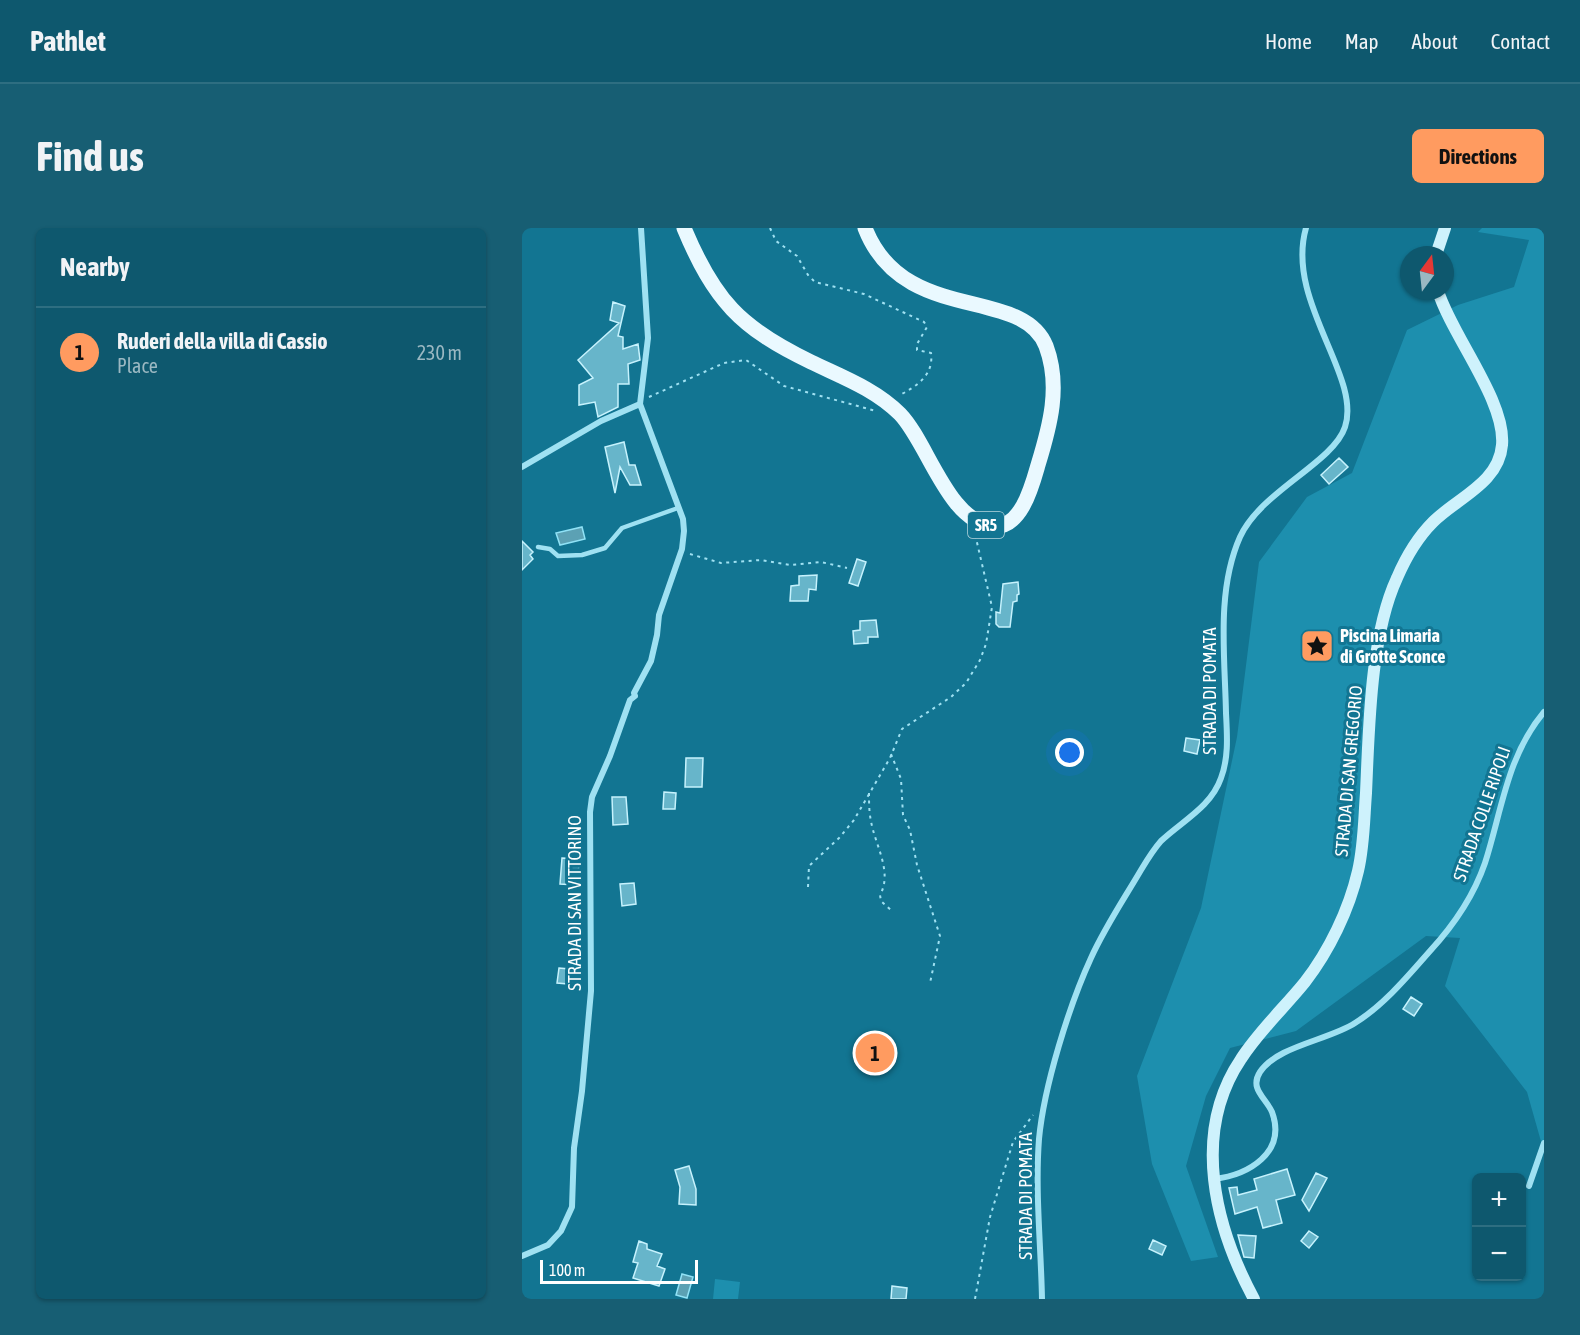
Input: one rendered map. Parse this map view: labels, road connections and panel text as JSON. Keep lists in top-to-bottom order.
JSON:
{
  "streets": {
    "main road": ["SR5"],
    "street": [
      "STRADA DI POMATA",
      "STRADA DI SAN GREGORIO",
      "STRADA COLLE RIPOLI",
      "STRADA DI SAN VITTORINO"
    ]
  },
  "crossings": [
    ["STRADA DI SAN GREGORIO", "STRADA COLLE RIPOLI"]
  ],
  "places": {
    "place": ["Piscina Limaria di Grotte Sconce"]
  },
  "scale_bar": "100 m",
  "north": "top",
  "page": {
    "header": "Pathlet",
    "nav": [
      "Home",
      "Map",
      "About",
      "Contact"
    ],
    "buttons": "Directions",
    "title": "Find us",
    "heading": "Nearby",
    "list": [
      {
        "mark": "1",
        "name": "Ruderi della villa di Cassio",
        "note": "Place",
        "value": "230 m"
      }
    ],
    "pins": "1",
    "map_buttons": ["+", "−"],
    "scale": "100 m"
  }
}
